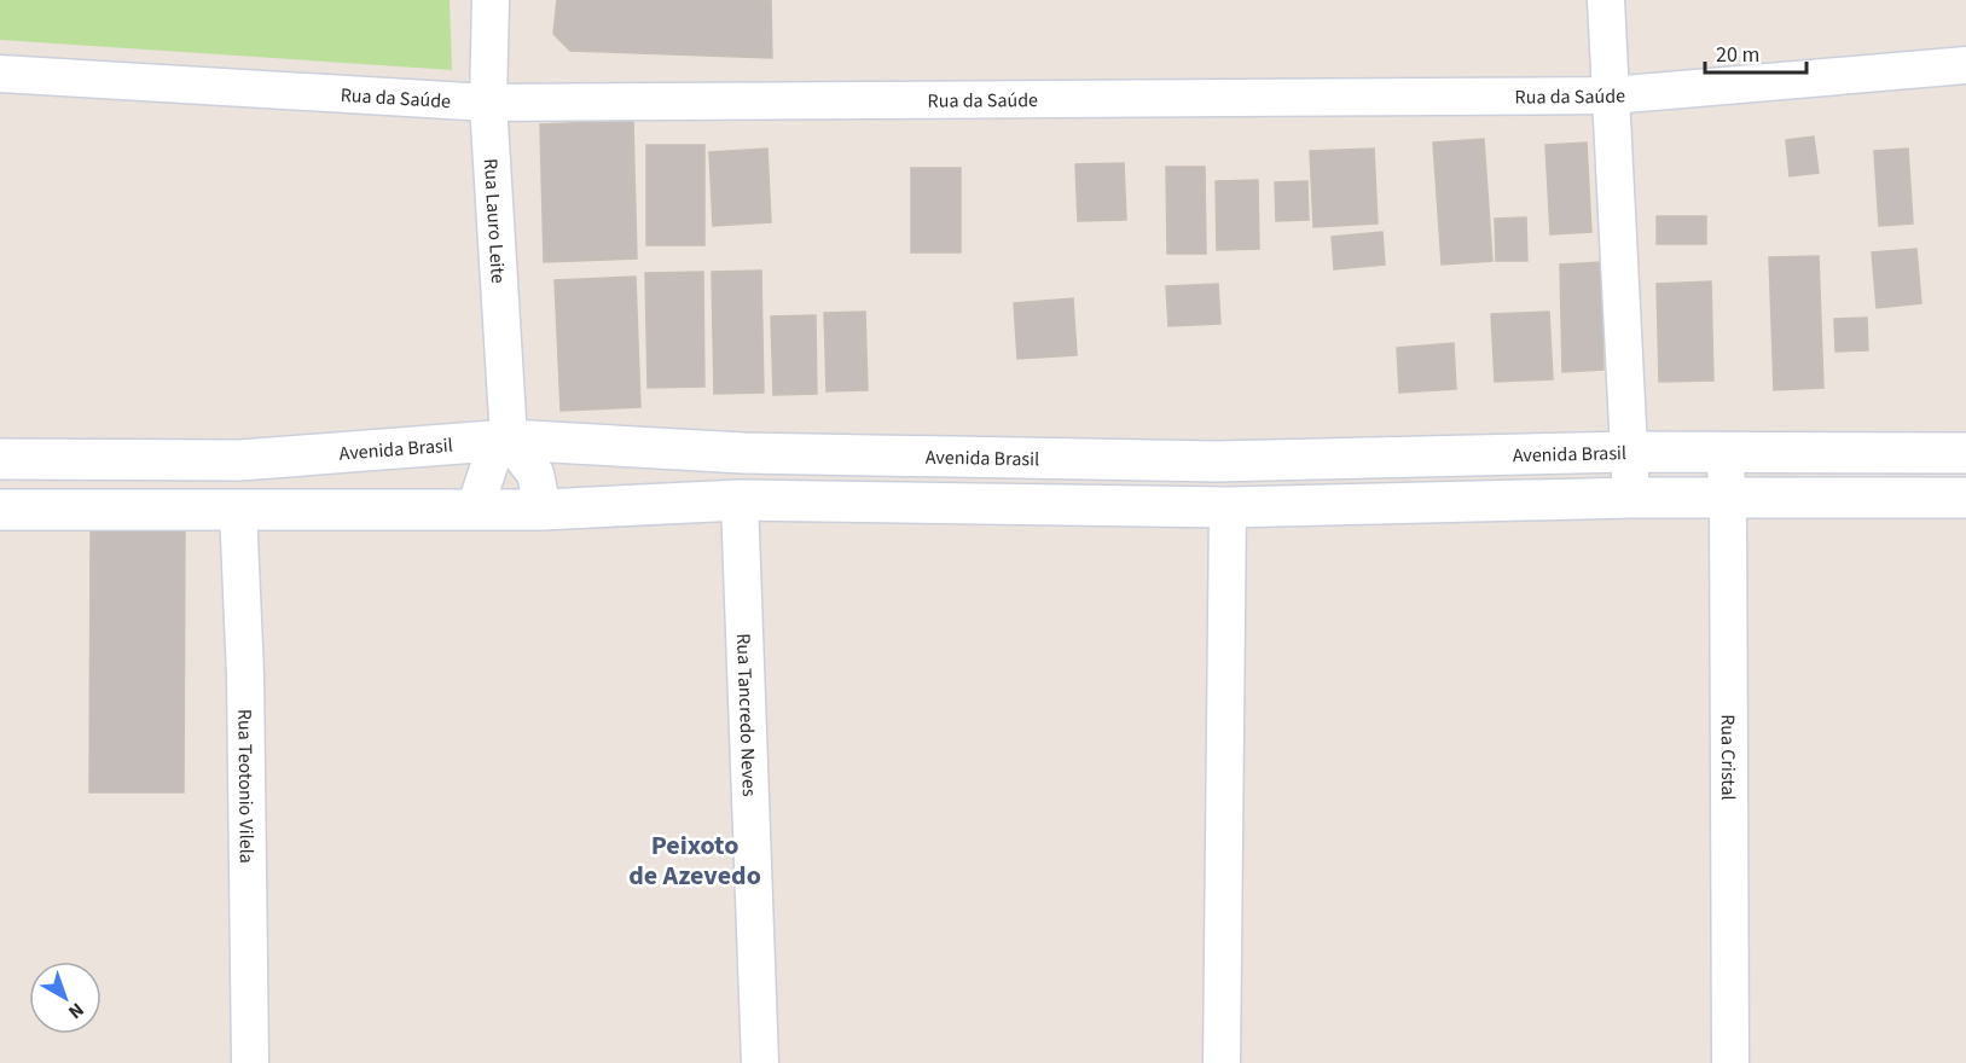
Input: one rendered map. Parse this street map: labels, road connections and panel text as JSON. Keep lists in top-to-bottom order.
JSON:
{
  "streets": {
    "street": [
      "Rua da Saúde",
      "Rua Lauro Leite",
      "Avenida Brasil",
      "Rua Tancredo Neves",
      "Rua Cristal",
      "Rua Teotonio Vilela"
    ]
  },
  "crossings": [
    ["Rua da Saúde", "Rua Lauro Leite"],
    ["Rua Lauro Leite", "Avenida Brasil"],
    ["Avenida Brasil", "Rua Cristal"]
  ],
  "districts": ["Peixoto de Azevedo"],
  "scale_bar": "20 m",
  "north": "bottom right"
}
